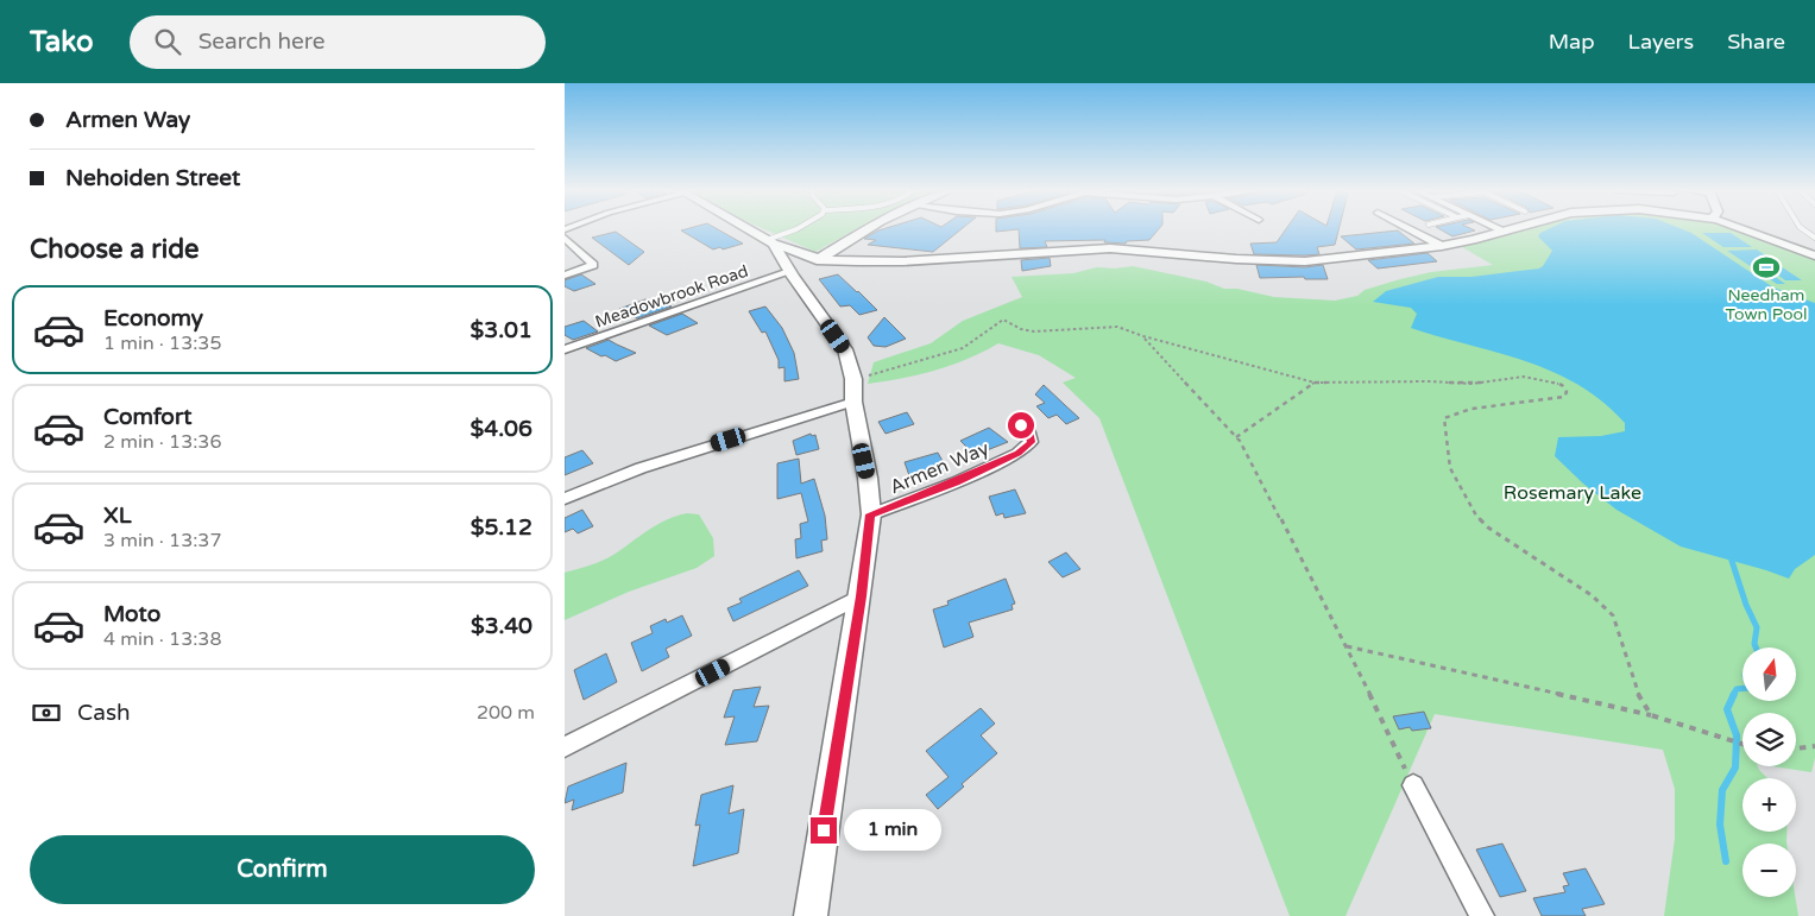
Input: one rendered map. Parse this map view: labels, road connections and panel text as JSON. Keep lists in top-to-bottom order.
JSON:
{
  "streets": {
    "street": ["Meadowbrook Road", "Armen Way"]
  },
  "parks": ["Rosemary Lake"],
  "places": {
    "sports": ["Needham Town Pool"]
  },
  "north": "top",
  "page": {
    "header": "Tako",
    "search": "Search here",
    "nav": ["Map", "Layers", "Share"],
    "banner": ["Armen Way", "Nehoiden Street"],
    "heading": "Choose a ride",
    "list": [
      {
        "name": "Economy",
        "note": "1 min · 13:35",
        "value": "$3.01"
      },
      {
        "name": "Comfort",
        "note": "2 min · 13:36",
        "value": "$4.06"
      },
      {
        "name": "XL",
        "note": "3 min · 13:37",
        "value": "$5.12"
      },
      {
        "name": "Moto",
        "note": "4 min · 13:38",
        "value": "$3.40"
      }
    ],
    "map_buttons": ["+", "−"],
    "pay": ["Cash", "200 m"],
    "bubble": "1 min",
    "buttons": "Confirm"
  }
}
